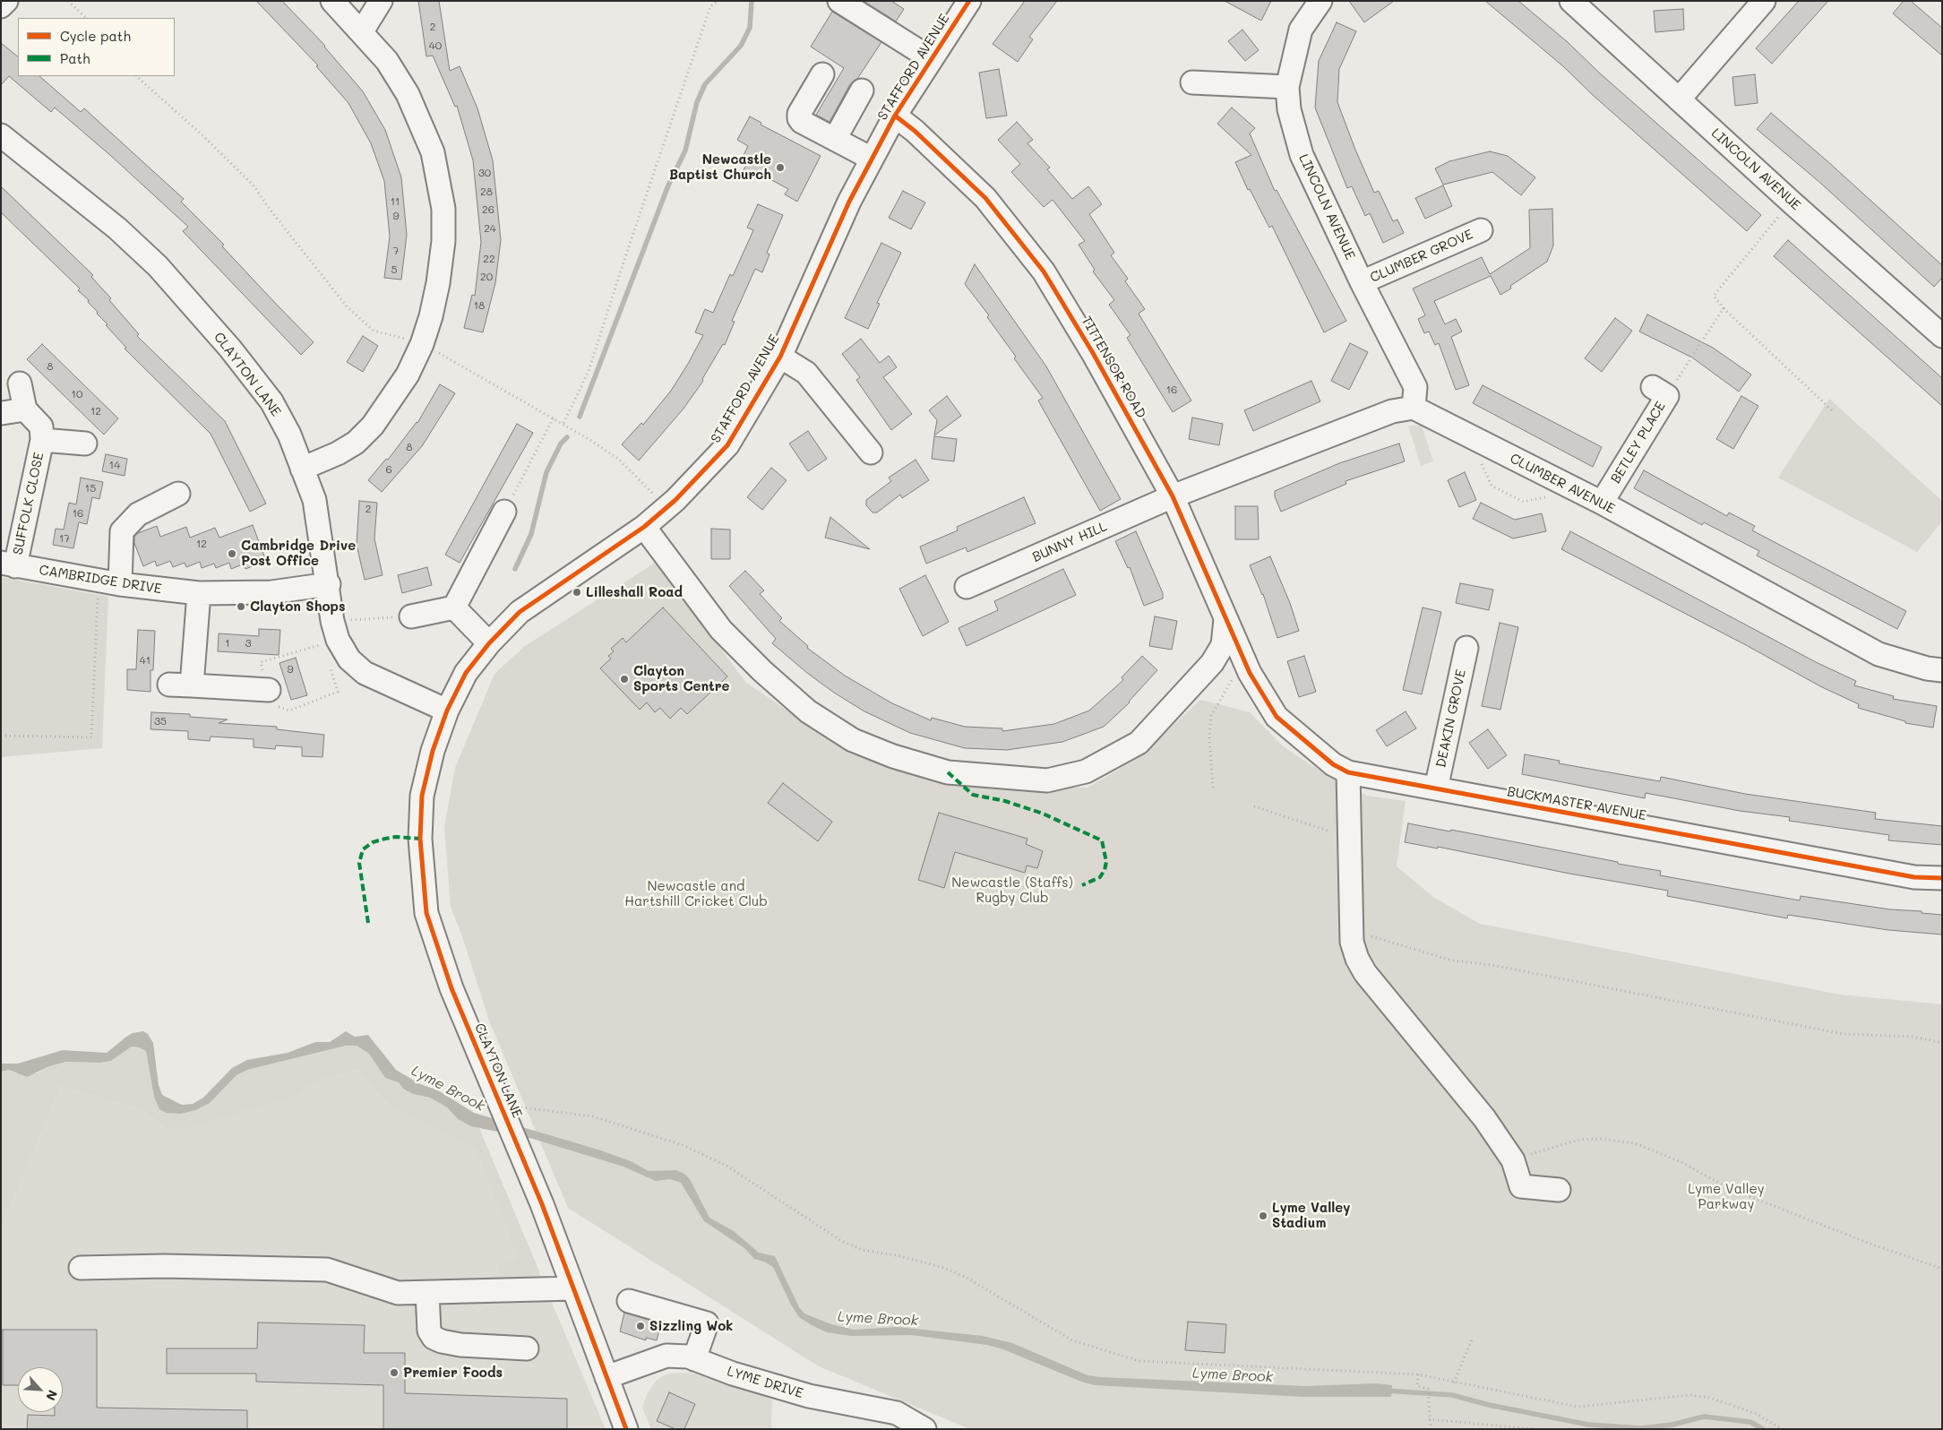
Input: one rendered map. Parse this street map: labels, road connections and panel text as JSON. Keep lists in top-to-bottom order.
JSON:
{
  "streets": {
    "street": [
      "STAFFORD AVENUE",
      "LINCOLN AVENUE",
      "CLUMBER GROVE",
      "TITTENSOR ROAD",
      "CLAYTON LANE",
      "BETLEY PLACE",
      "CLUMBER AVENUE",
      "SUFFOLK CLOSE",
      "BUNNY HILL",
      "CAMBRIDGE DRIVE",
      "DEAKIN GROVE",
      "BUCKMASTER AVENUE",
      "LYME DRIVE"
    ]
  },
  "crossings": [
    ["STAFFORD AVENUE", "TITTENSOR ROAD"],
    ["STAFFORD AVENUE", "CLAYTON LANE"],
    ["LINCOLN AVENUE", "CLUMBER GROVE"],
    ["LINCOLN AVENUE", "CLUMBER AVENUE"],
    ["TITTENSOR ROAD", "BUNNY HILL"],
    ["TITTENSOR ROAD", "BUCKMASTER AVENUE"],
    ["CLAYTON LANE", "CAMBRIDGE DRIVE"],
    ["CLAYTON LANE", "LYME DRIVE"],
    ["BETLEY PLACE", "CLUMBER AVENUE"],
    ["SUFFOLK CLOSE", "CAMBRIDGE DRIVE"],
    ["DEAKIN GROVE", "BUCKMASTER AVENUE"]
  ],
  "water": ["Lyme Brook"],
  "parks": ["Newcastle (Staffs) Rugby Club", "Newcastle and Hartshill Cricket Club", "Lyme Valley Parkway"],
  "places": [
    "Newcastle Baptist Church",
    "Cambridge Drive Post Office",
    "Lilleshall Road",
    "Clayton Shops",
    "Clayton Sports Centre",
    "Lyme Valley Stadium",
    "Sizzling Wok",
    "Premier Foods"
  ],
  "house_numbers": [
    "2",
    "40",
    "30",
    "28",
    "11",
    "26",
    "9",
    "24",
    "7",
    "22",
    "5",
    "20",
    "18",
    "8",
    "16",
    "10",
    "12",
    "8",
    "14",
    "6",
    "15",
    "2",
    "16",
    "17",
    "12",
    "1",
    "3",
    "41",
    "9",
    "35"
  ],
  "legend": ["Cycle path", "Path"],
  "north": "bottom right"
}
